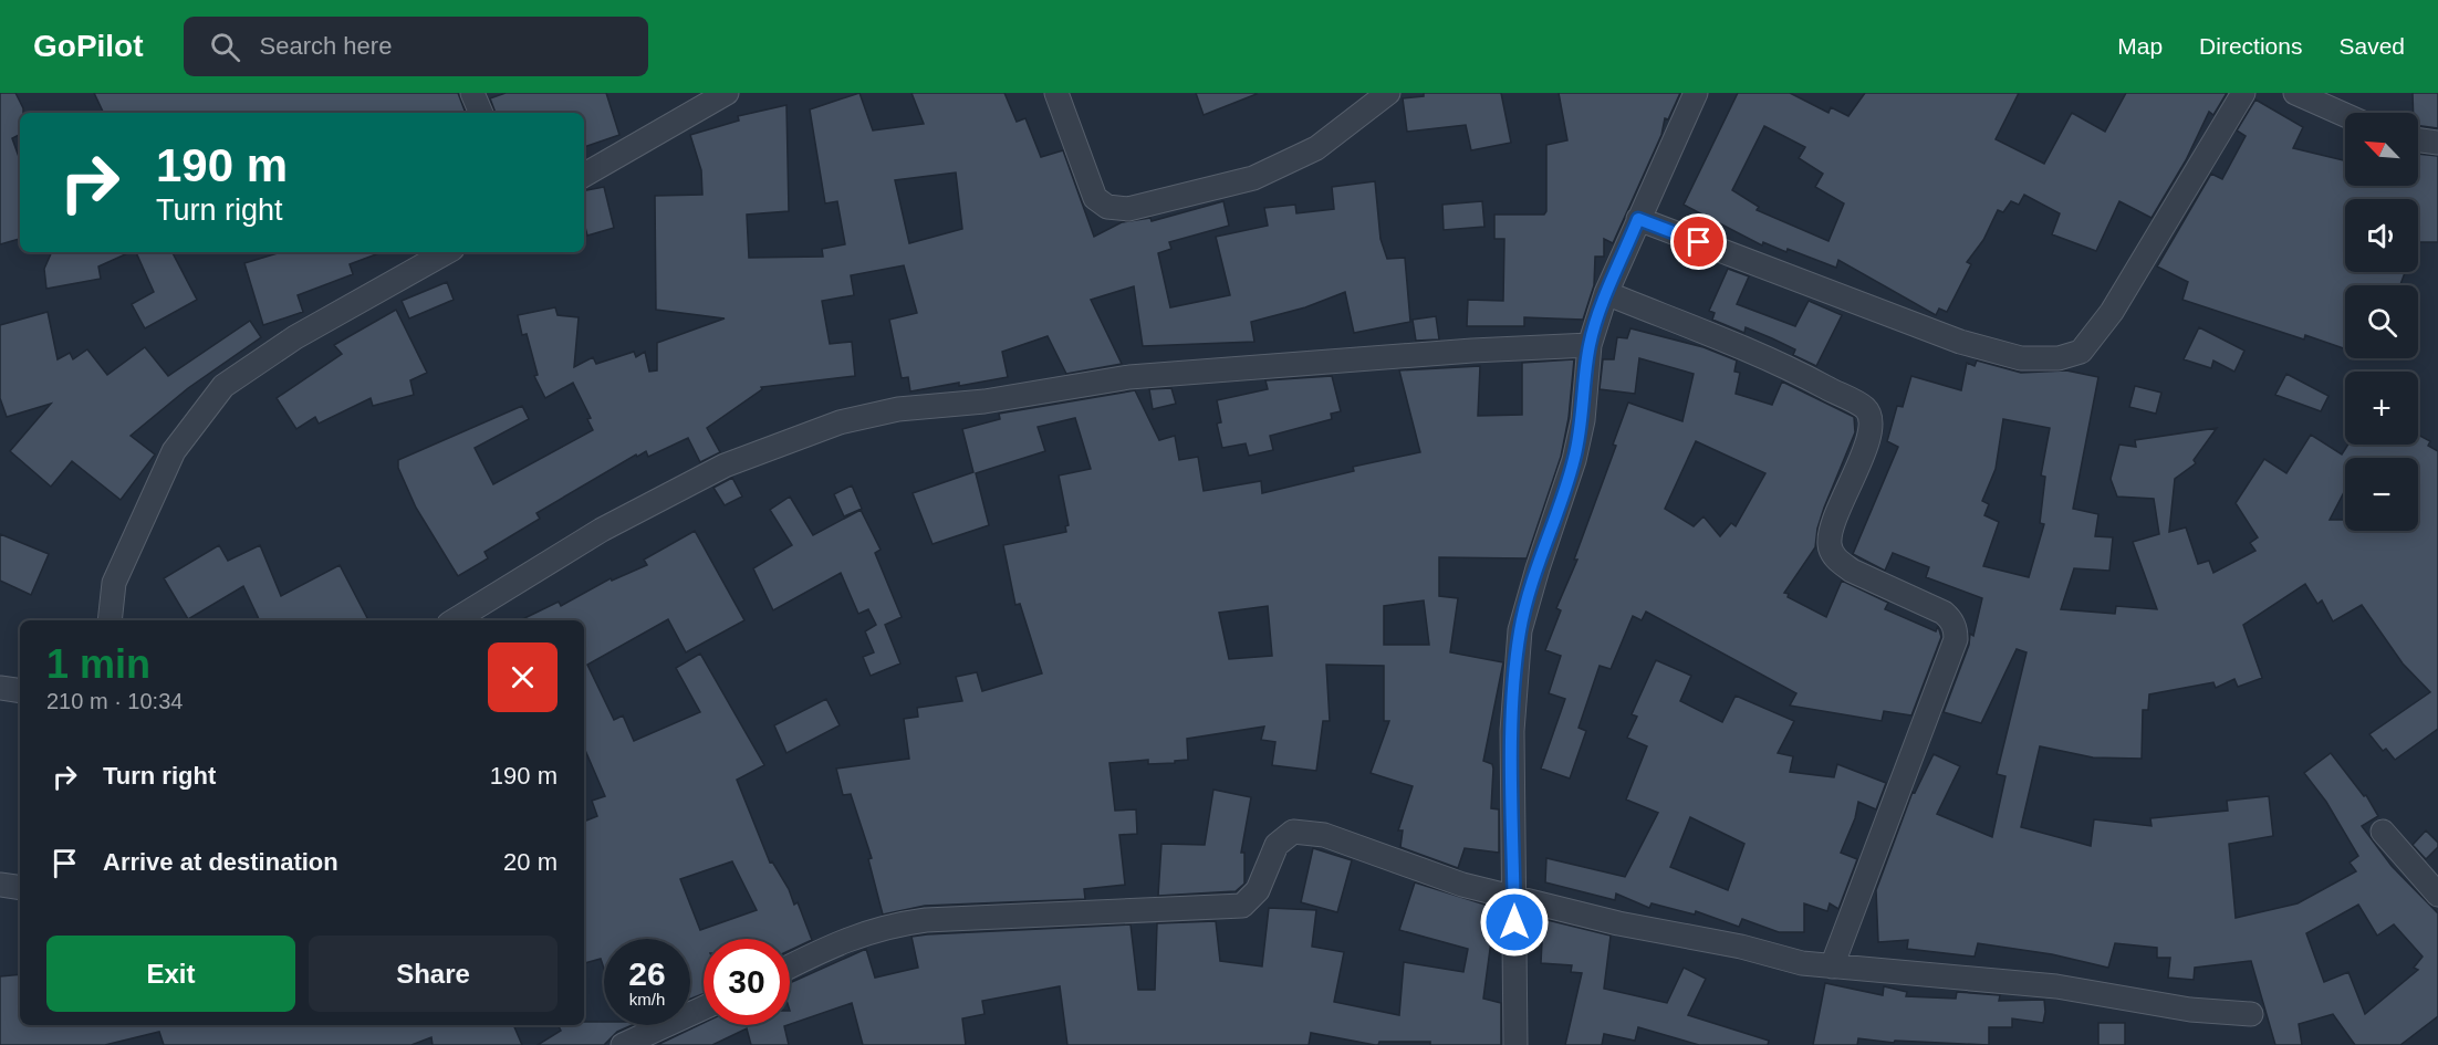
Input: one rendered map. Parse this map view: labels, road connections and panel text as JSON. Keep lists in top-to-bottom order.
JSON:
{
  "north": "top left",
  "page": {
    "header": "GoPilot",
    "search": "Search here",
    "nav": ["Map", "Directions", "Saved"],
    "map_buttons": ["+", "−"],
    "turn": ["190 m", "Turn right"],
    "heading": ["1 min", "210 m · 10:34"],
    "list": [
      {
        "name": "Turn right",
        "value": "190 m"
      },
      {
        "name": "Arrive at destination",
        "value": "20 m"
      }
    ],
    "buttons": ["Exit", "Share"],
    "speed": "26 km/h",
    "limit": "30"
  }
}
